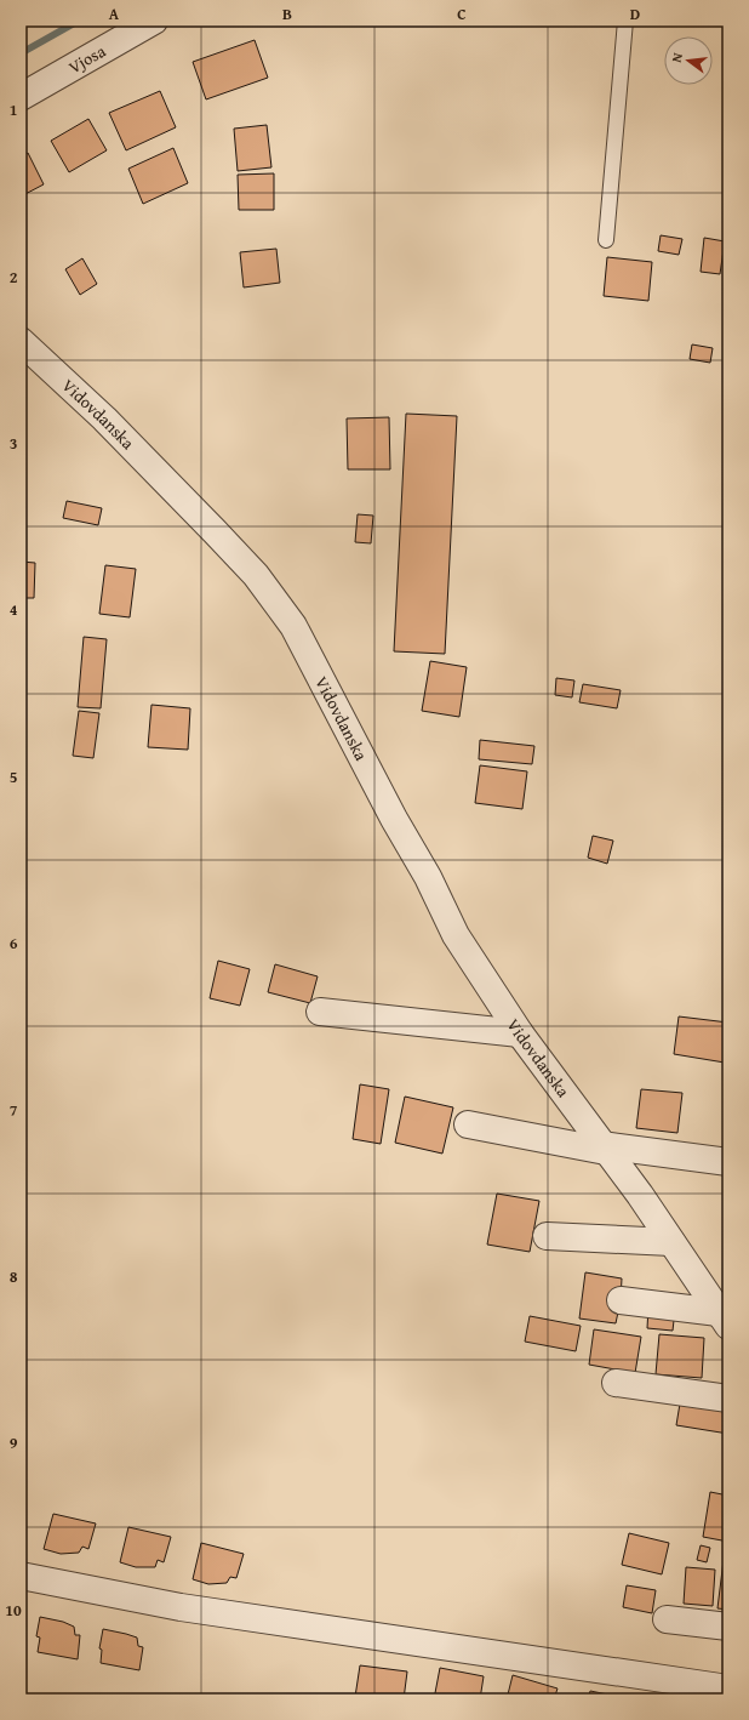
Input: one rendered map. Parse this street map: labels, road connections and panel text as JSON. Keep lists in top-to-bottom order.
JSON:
{
  "streets": {
    "street": ["Vjosa", "Vidovdanska"]
  },
  "north": "left",
  "grid": {
    "columns": [
      "A",
      "B",
      "C",
      "D"
    ],
    "rows": [
      "1",
      "2",
      "3",
      "4",
      "5",
      "6",
      "7",
      "8",
      "9",
      "10"
    ]
  }
}
